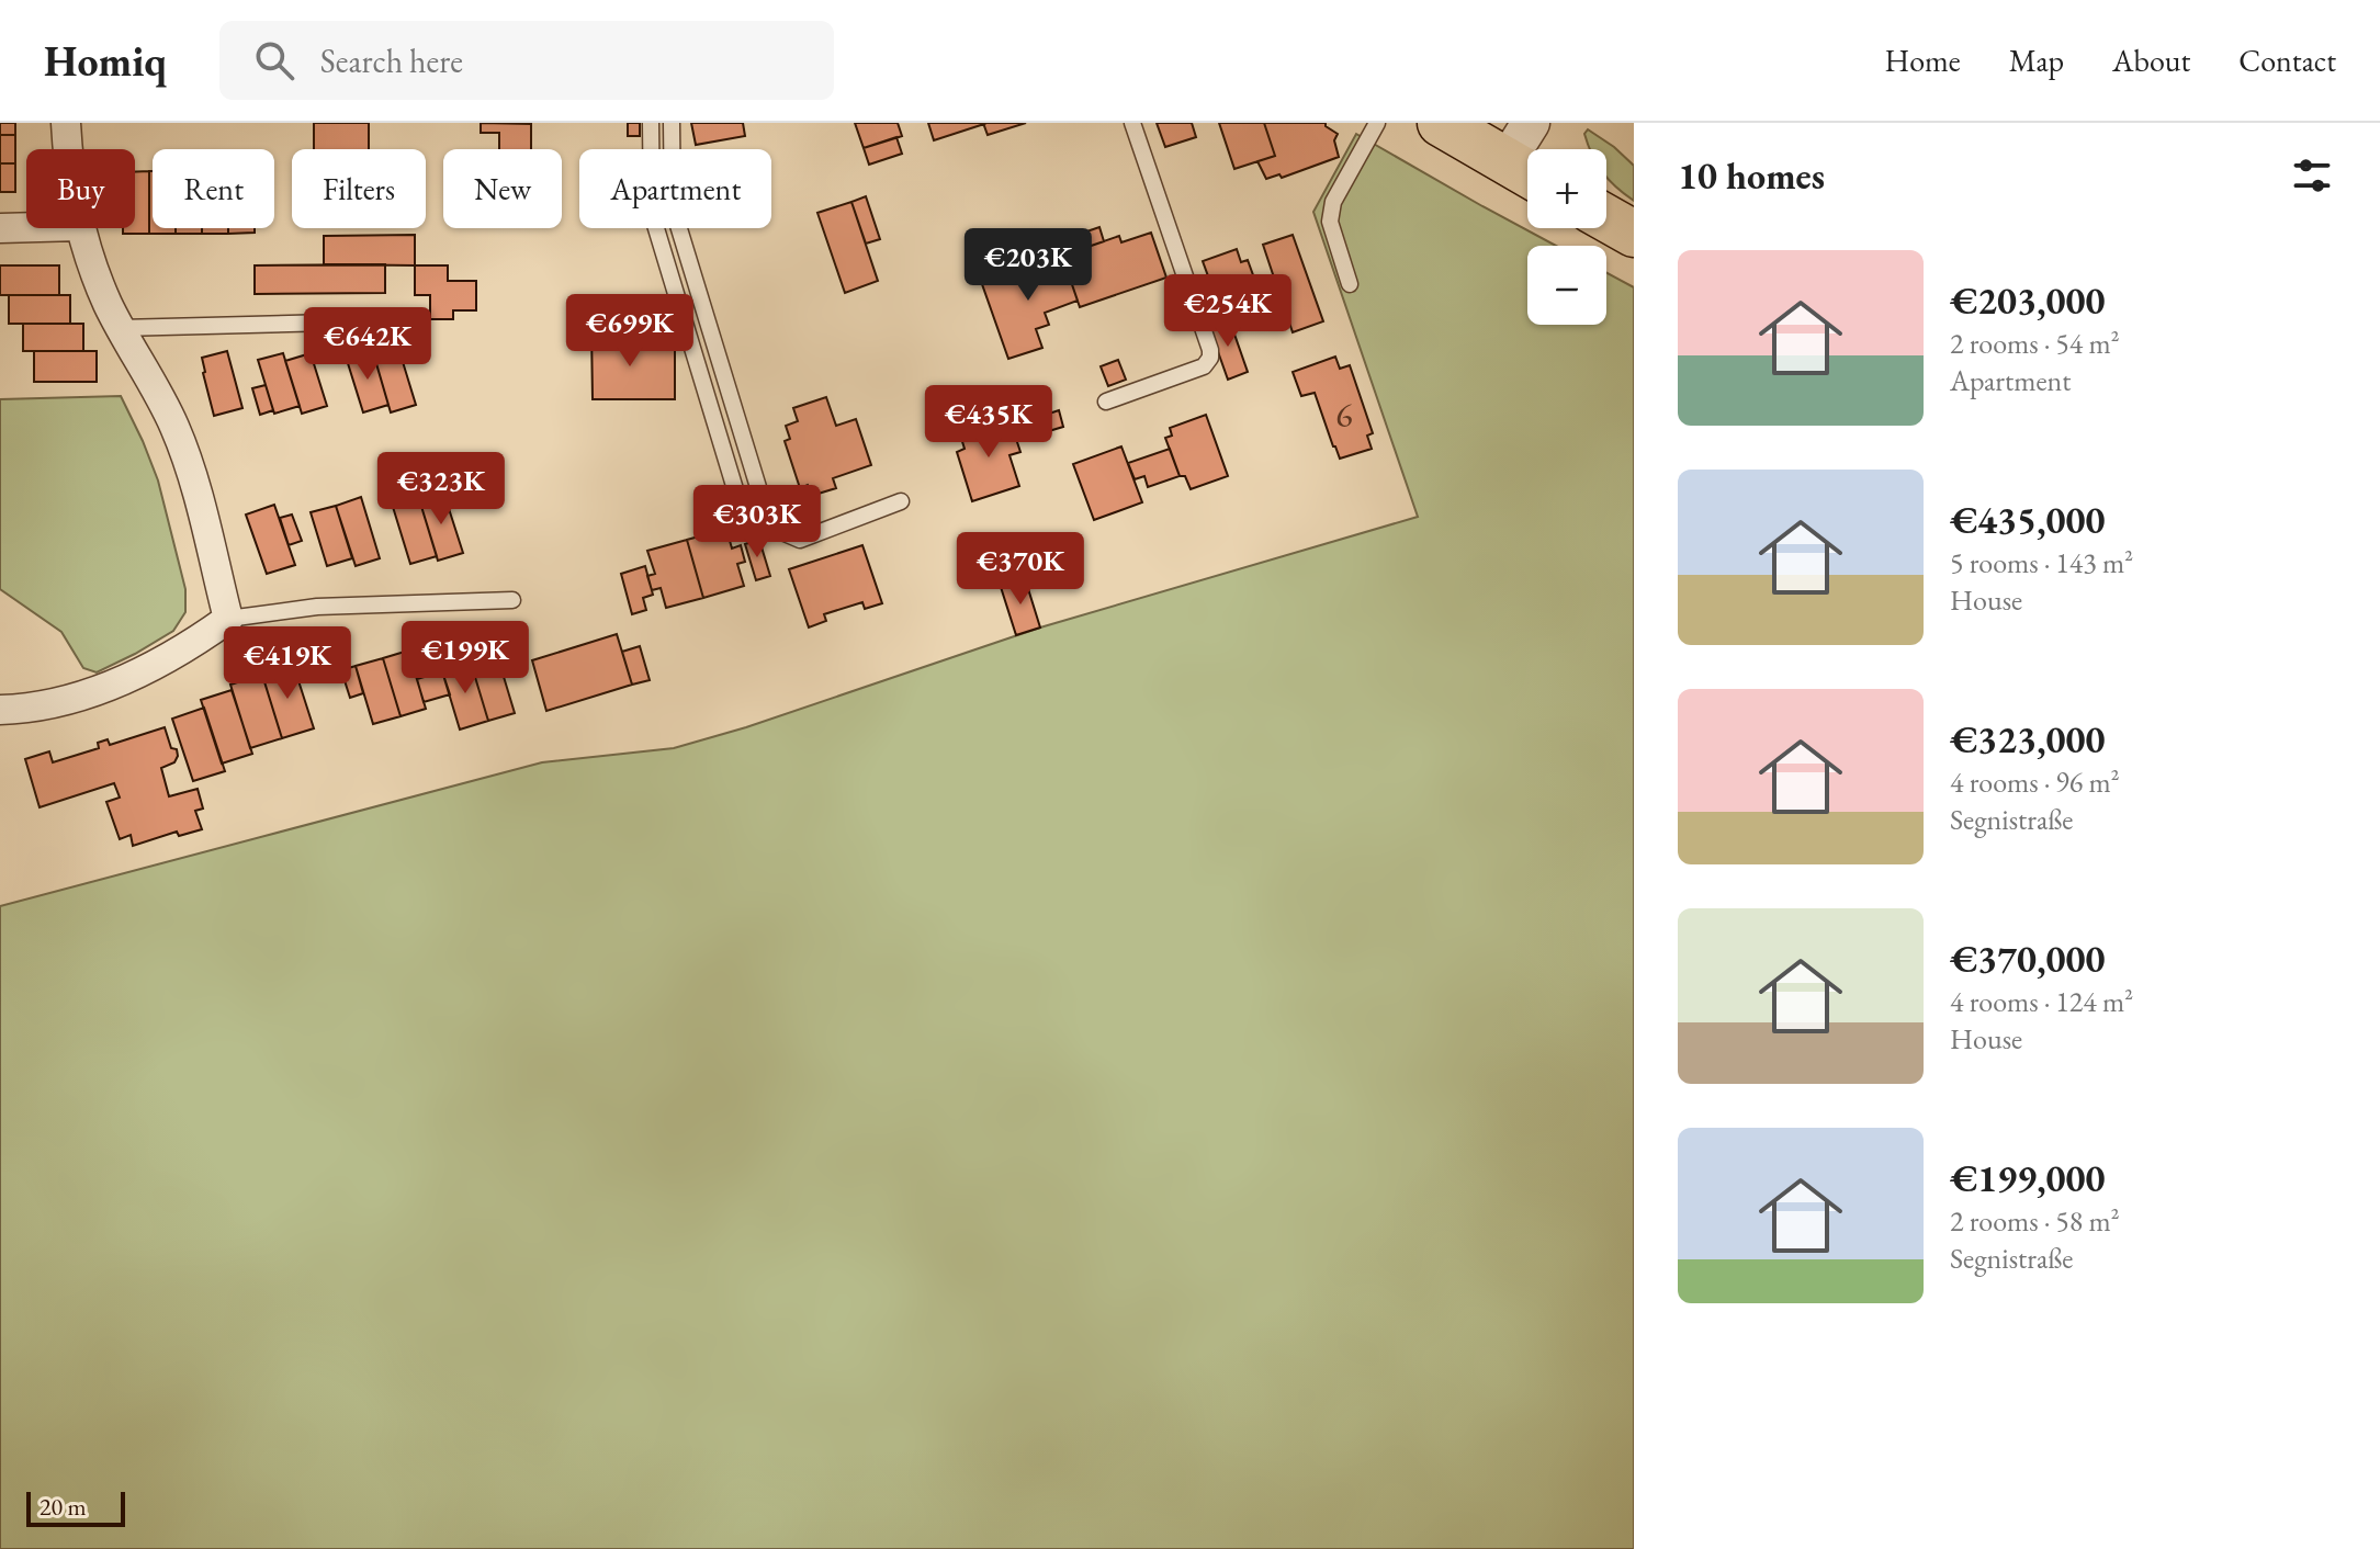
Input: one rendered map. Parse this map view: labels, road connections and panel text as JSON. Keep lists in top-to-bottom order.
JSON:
{
  "house_numbers": ["6"],
  "scale_bar": "20 m",
  "page": {
    "header": "Homiq",
    "search": "Search here",
    "nav": [
      "Home",
      "Map",
      "About",
      "Contact"
    ],
    "heading": "10 homes",
    "map_buttons": ["+", "−"],
    "chip": [
      "Buy",
      "Rent",
      "Filters",
      "New",
      "Apartment"
    ],
    "price": [
      "€203K",
      "€254K",
      "€699K",
      "€642K",
      "€435K",
      "€323K",
      "€303K",
      "€370K",
      "€199K",
      "€419K"
    ],
    "list": [
      {
        "name": "€203,000",
        "note": "2 rooms · 54 m² · Apartment"
      },
      {
        "name": "€435,000",
        "note": "5 rooms · 143 m² · House"
      },
      {
        "name": "€323,000",
        "note": "4 rooms · 96 m² · Segnistraße"
      },
      {
        "name": "€370,000",
        "note": "4 rooms · 124 m² · House"
      },
      {
        "name": "€199,000",
        "note": "2 rooms · 58 m² · Segnistraße"
      }
    ],
    "scale": "20 m"
  }
}
